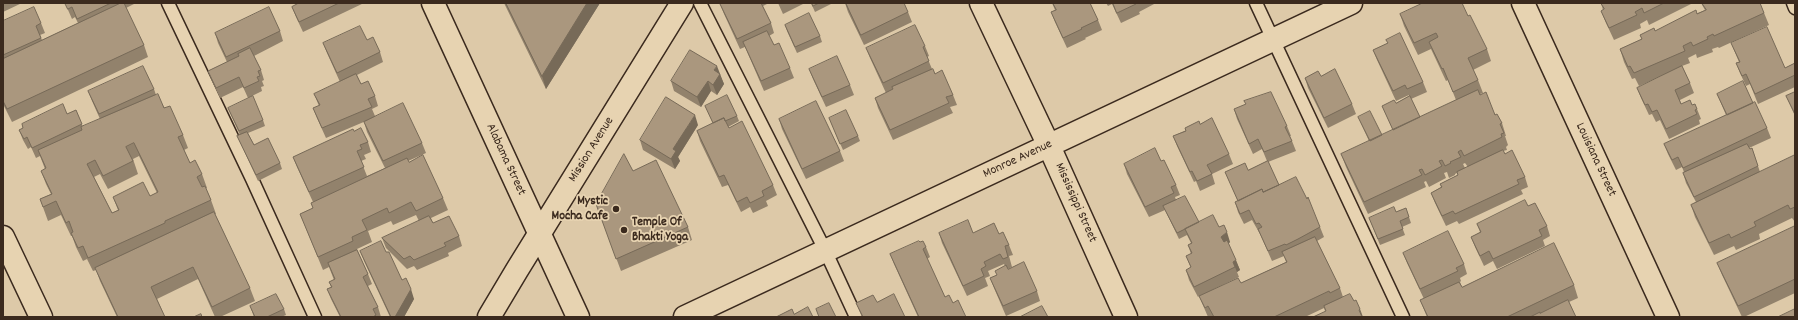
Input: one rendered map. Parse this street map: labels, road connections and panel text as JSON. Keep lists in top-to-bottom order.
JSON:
{
  "streets": {
    "street": [
      "Mission Avenue",
      "Alabama Street",
      "Monroe Avenue",
      "Louisiana Street",
      "Mississippi Street"
    ]
  },
  "crossings": [
    ["Mission Avenue", "Alabama Street"],
    ["Monroe Avenue", "Mississippi Street"]
  ],
  "places": ["Mystic Mocha Cafe", "Temple Of Bhakti Yoga"]
}
